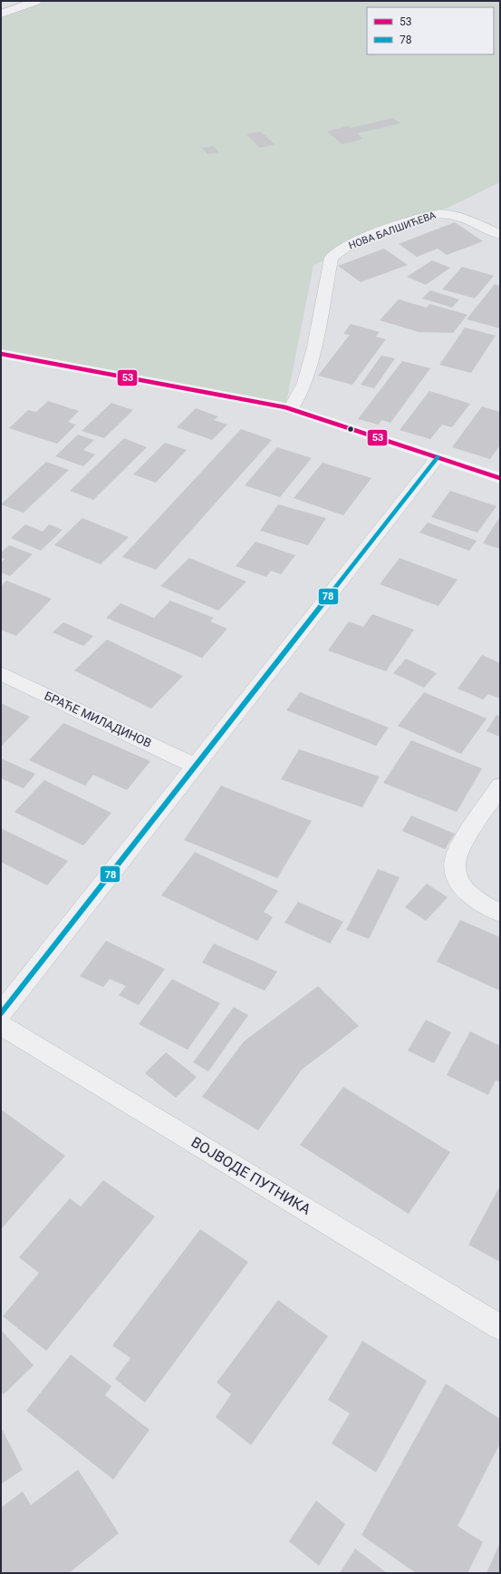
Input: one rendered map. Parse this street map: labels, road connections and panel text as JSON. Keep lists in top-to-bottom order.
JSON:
{
  "streets": {
    "street": ["НОВА БАЛШИЋЕВА", "БРАЋЕ МИЛАДИНОВ", "ВОЈВОДЕ ПУТНИКА"]
  },
  "lines": ["transit line 53", "transit line 78"],
  "legend": ["53", "78"]
}
